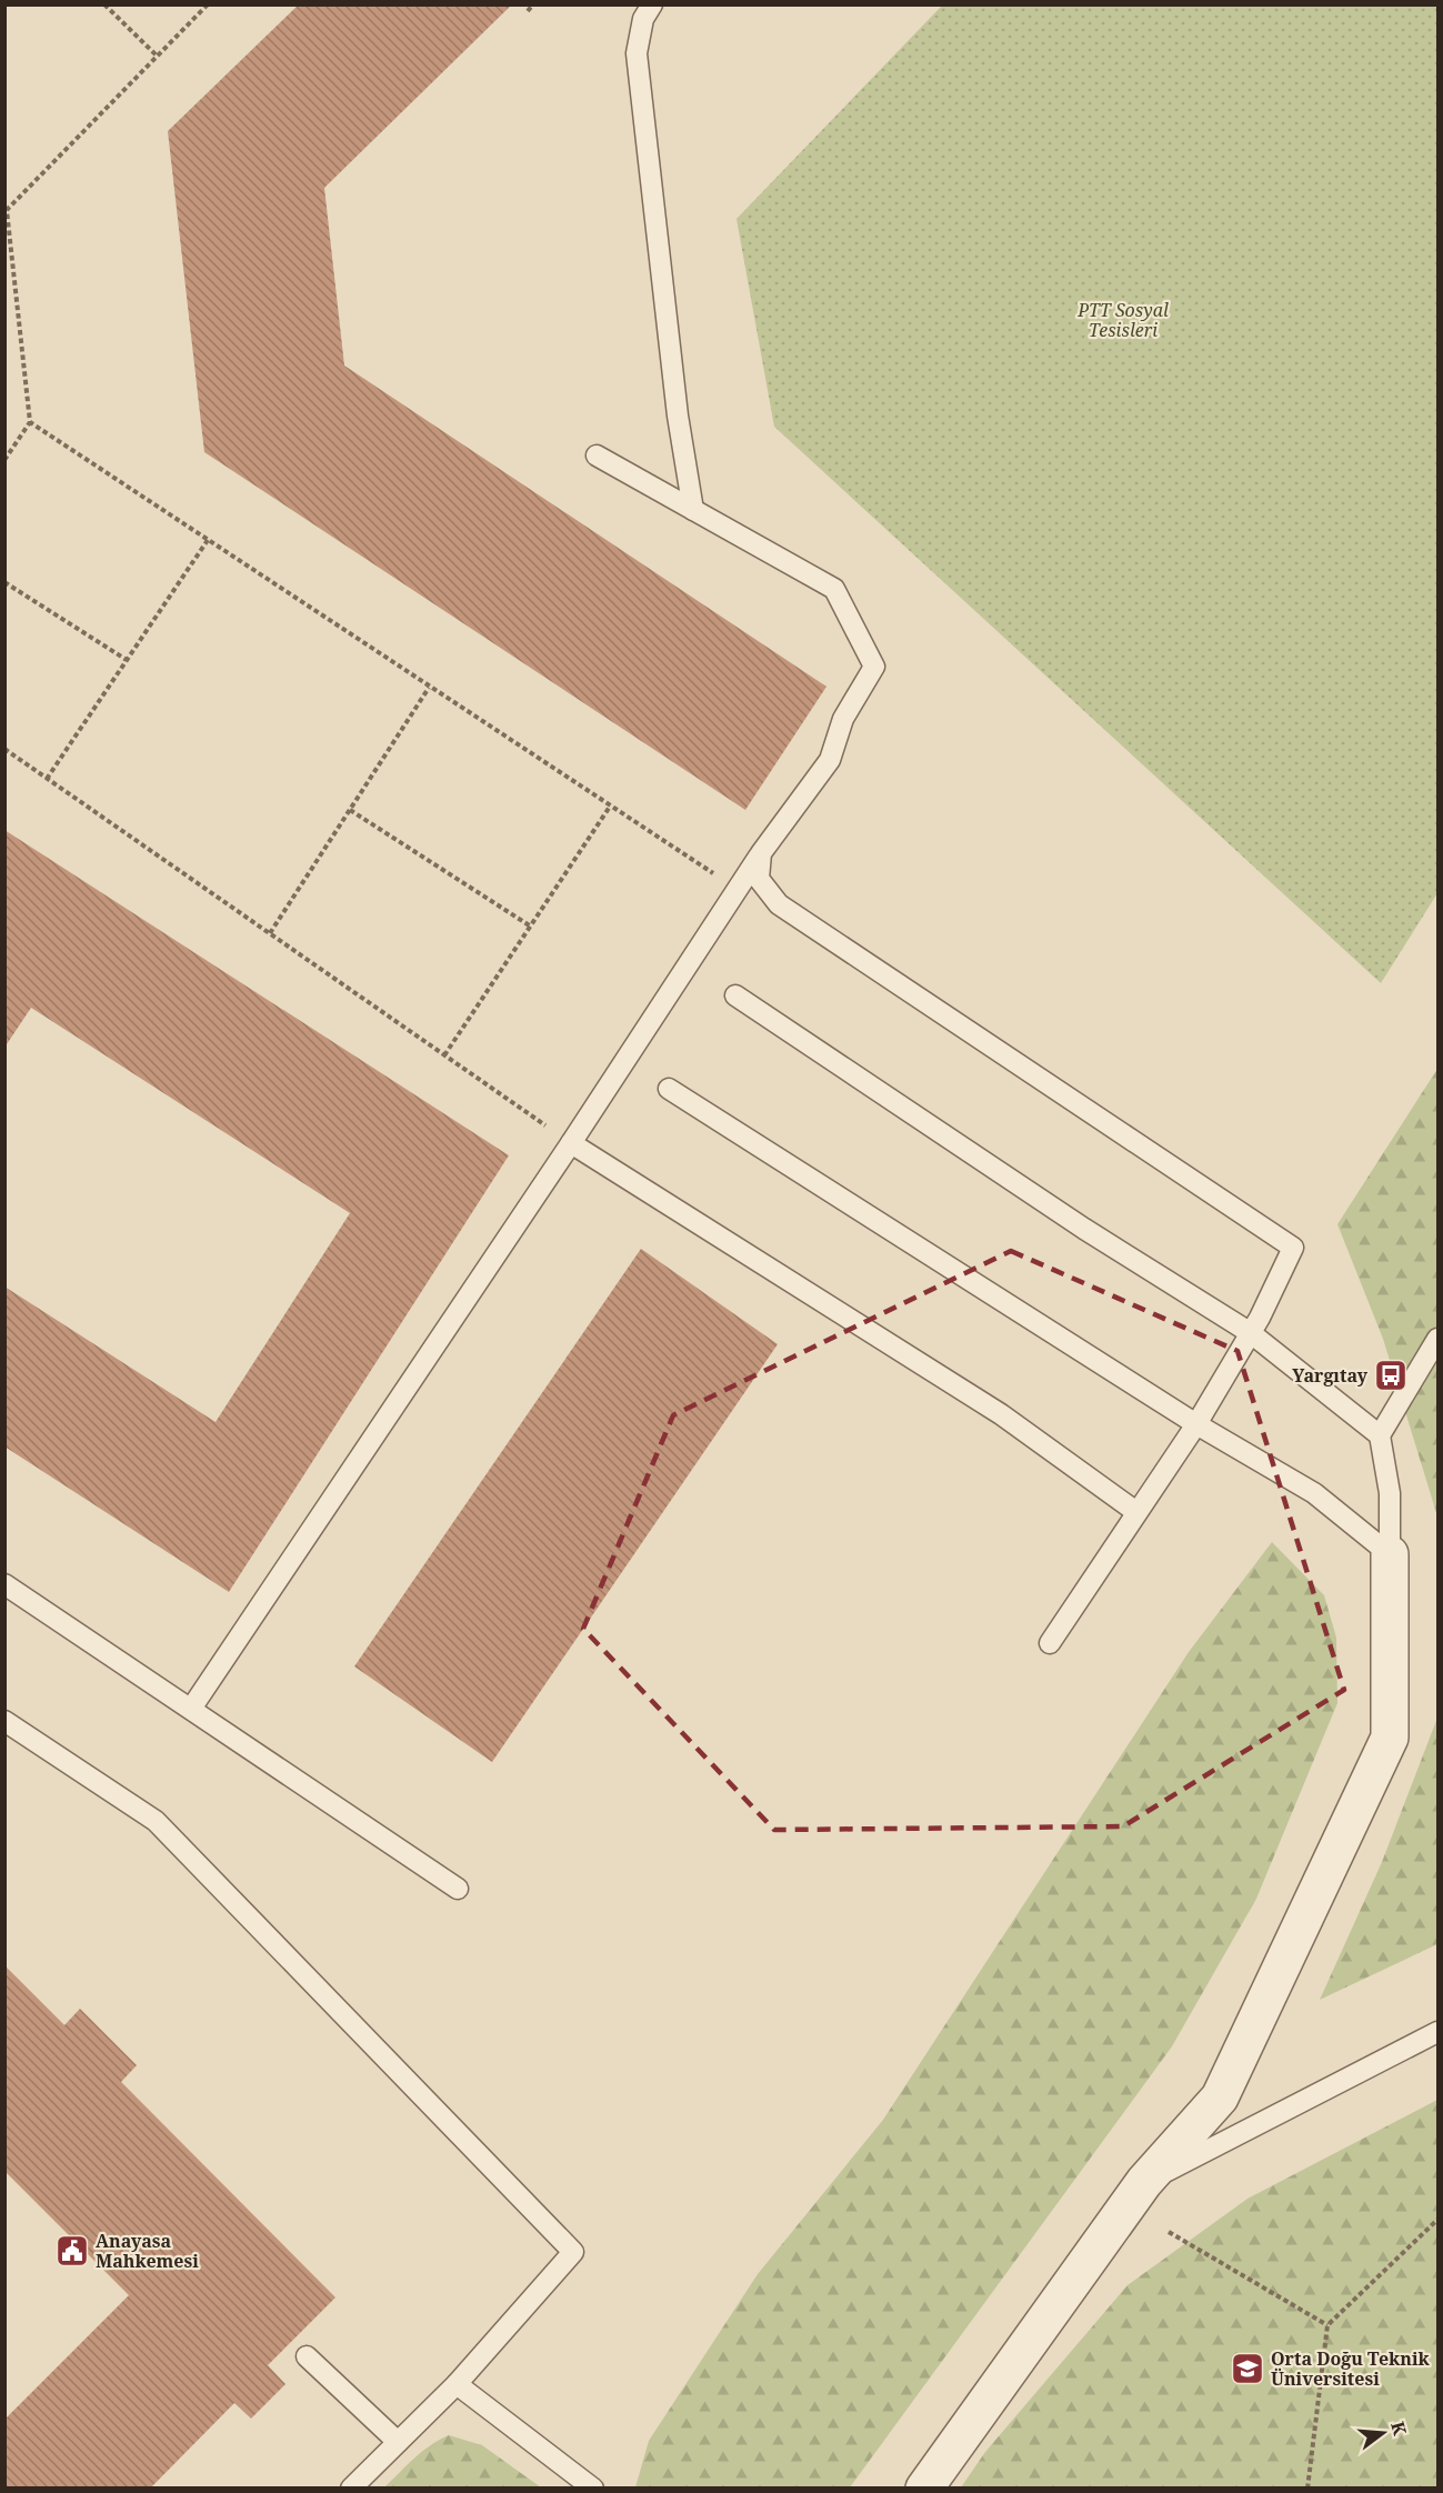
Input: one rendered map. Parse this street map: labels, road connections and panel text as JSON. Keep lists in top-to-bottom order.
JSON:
{
  "parks": ["PTT Sosyal Tesisleri"],
  "places": {
    "bus stop": ["Yargıtay"],
    "public building": ["Anayasa Mahkemesi"],
    "school or university": ["Orta Doğu Teknik Üniversitesi"]
  },
  "north": "right"
}
